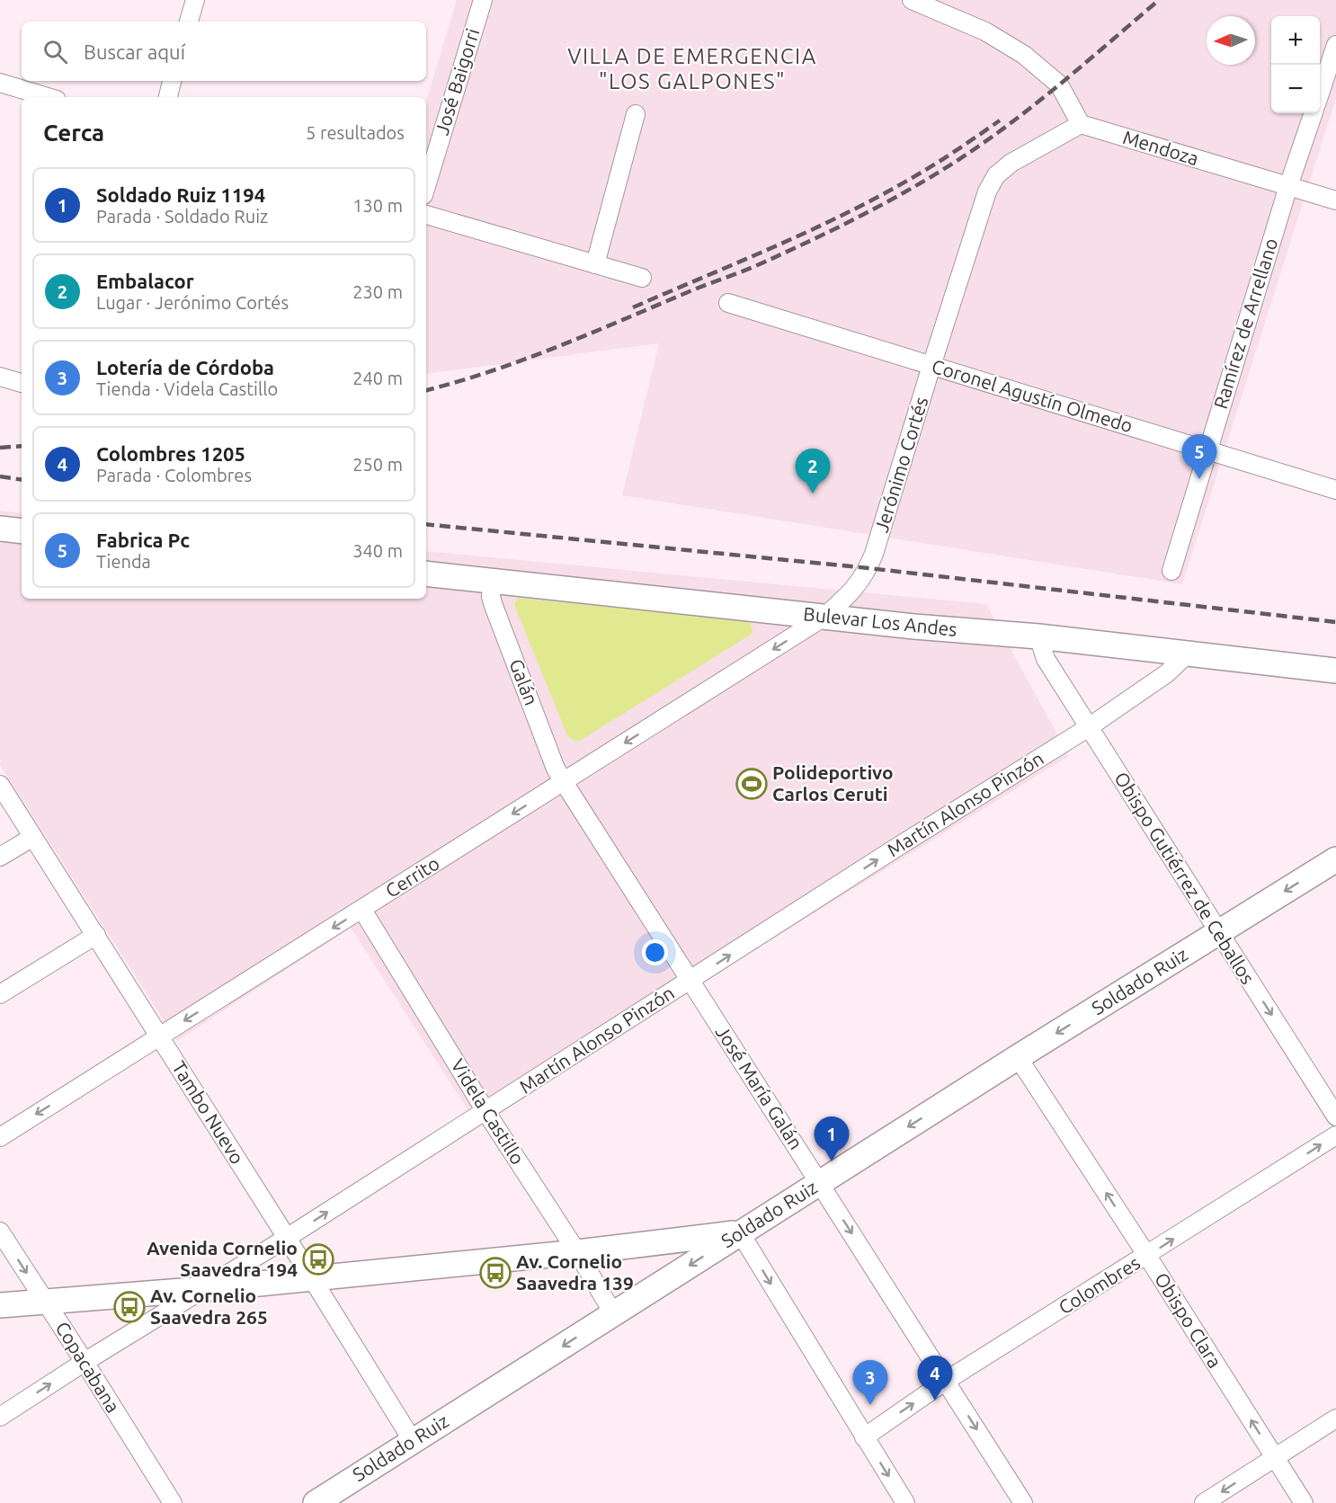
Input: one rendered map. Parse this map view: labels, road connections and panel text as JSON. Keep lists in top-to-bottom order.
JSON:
{
  "streets": {
    "main road": ["Bulevar Los Andes", "Soldado Ruiz"],
    "street": [
      "José Baigorri",
      "Mendoza",
      "Ramírez de Arrellano",
      "Coronel Agustín Olmedo",
      "Jerónimo Cortés",
      "Galán",
      "Martín Alonso Pinzón",
      "Cerrito",
      "Obispo Gutiérrez de Ceballos",
      "José María Galán",
      "Videla Castillo",
      "Tambo Nuevo",
      "Colombres",
      "Obispo Clara",
      "Copacabana"
    ]
  },
  "crossings": [
    ["Mendoza", "Ramírez de Arrellano"],
    ["Mendoza", "Jerónimo Cortés"],
    ["Ramírez de Arrellano", "Coronel Agustín Olmedo"],
    ["Coronel Agustín Olmedo", "Jerónimo Cortés"],
    ["Jerónimo Cortés", "Bulevar Los Andes"],
    ["Jerónimo Cortés", "Cerrito"],
    ["Bulevar Los Andes", "Galán"],
    ["Bulevar Los Andes", "Martín Alonso Pinzón"],
    ["Bulevar Los Andes", "Cerrito"],
    ["Bulevar Los Andes", "Obispo Gutiérrez de Ceballos"],
    ["Galán", "Cerrito"],
    ["Galán", "José María Galán"],
    ["Martín Alonso Pinzón", "Obispo Gutiérrez de Ceballos"],
    ["Martín Alonso Pinzón", "José María Galán"],
    ["Martín Alonso Pinzón", "Videla Castillo"],
    ["Martín Alonso Pinzón", "Tambo Nuevo"],
    ["Martín Alonso Pinzón", "Copacabana"],
    ["Cerrito", "José María Galán"],
    ["Cerrito", "Videla Castillo"],
    ["Cerrito", "Tambo Nuevo"],
    ["Obispo Gutiérrez de Ceballos", "Soldado Ruiz"],
    ["Soldado Ruiz", "José María Galán"],
    ["Soldado Ruiz", "Videla Castillo"],
    ["Soldado Ruiz", "Tambo Nuevo"],
    ["Soldado Ruiz", "Obispo Clara"],
    ["José María Galán", "Colombres"],
    ["Colombres", "Obispo Clara"]
  ],
  "one_way": [
    "Martín Alonso Pinzón",
    "Cerrito",
    "Obispo Gutiérrez de Ceballos",
    "Soldado Ruiz",
    "Colombres",
    "Obispo Clara"
  ],
  "districts": ["VILLA DE EMERGENCIA \"LOS GALPONES\""],
  "places": {
    "sports": ["Polideportivo Carlos Ceruti"],
    "bus stop": ["Avenida Cornelio Saavedra 194", "Av. Cornelio Saavedra 139", "Av. Cornelio Saavedra 265"]
  },
  "north": "left",
  "page": {
    "map_buttons": ["+", "−"],
    "search": "Buscar aquí",
    "heading": ["Cerca", "5 resultados"],
    "list": [
      {
        "mark": "1",
        "name": "Soldado Ruiz 1194",
        "note": "Parada · Soldado Ruiz",
        "value": "130 m"
      },
      {
        "mark": "2",
        "name": "Embalacor",
        "note": "Lugar · Jerónimo Cortés",
        "value": "230 m"
      },
      {
        "mark": "3",
        "name": "Lotería de Córdoba",
        "note": "Tienda · Videla Castillo",
        "value": "240 m"
      },
      {
        "mark": "4",
        "name": "Colombres 1205",
        "note": "Parada · Colombres",
        "value": "250 m"
      },
      {
        "mark": "5",
        "name": "Fabrica Pc",
        "note": "Tienda",
        "value": "340 m"
      }
    ],
    "pins": [
      "5",
      "2",
      "1",
      "4",
      "3"
    ]
  }
}
